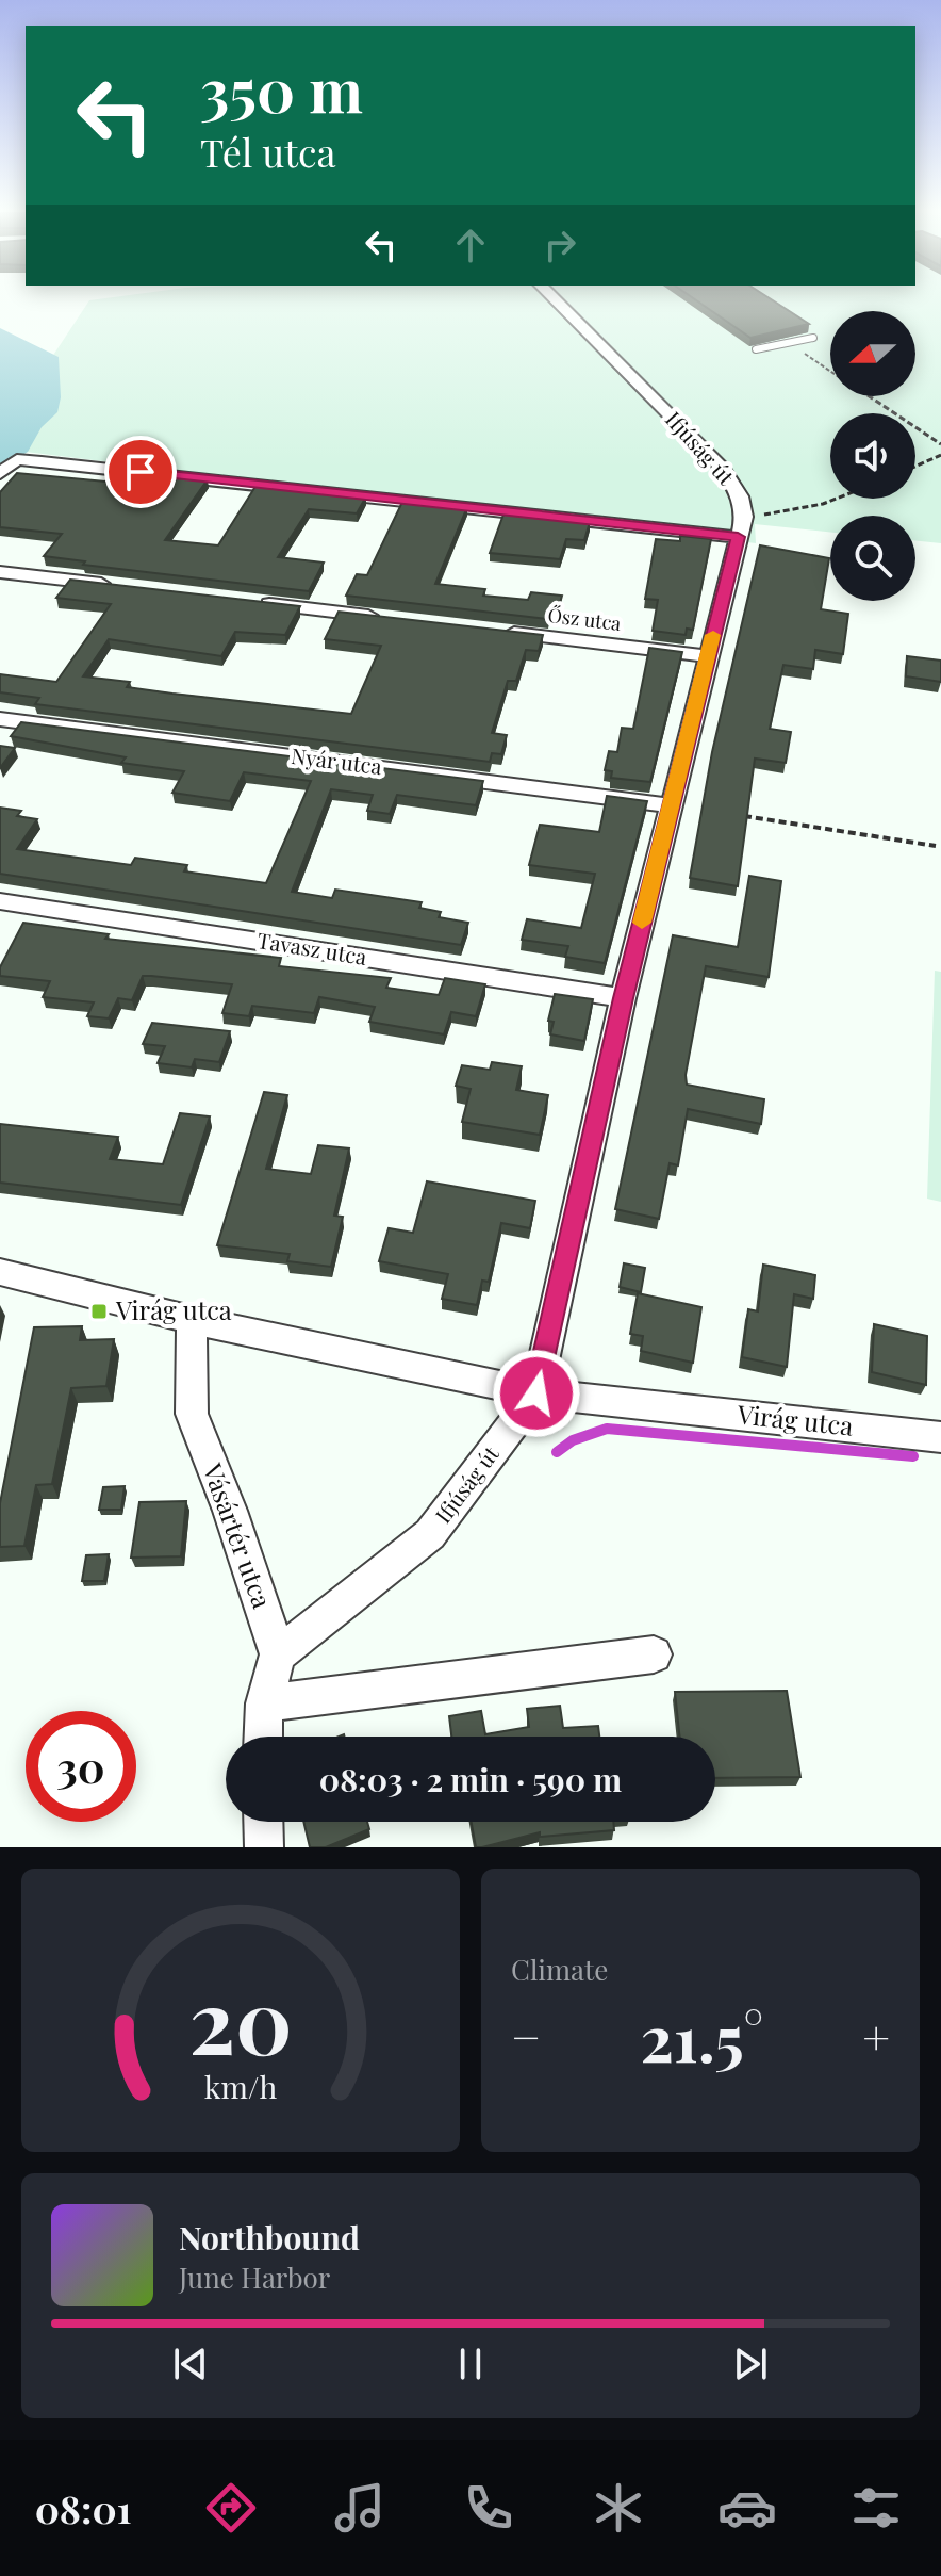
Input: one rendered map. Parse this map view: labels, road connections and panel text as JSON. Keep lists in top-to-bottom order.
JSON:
{
  "streets": {
    "street": [
      "Ifjúság út",
      "Ősz utca",
      "Nyár utca",
      "Tavasz utca",
      "Virág utca",
      "Vásártér utca"
    ]
  },
  "crossings": [
    ["Ifjúság út", "Ősz utca"],
    ["Ifjúság út", "Nyár utca"],
    ["Ifjúság út", "Tavasz utca"],
    ["Ifjúság út", "Virág utca"],
    ["Ifjúság út", "Vásártér utca"],
    ["Virág utca", "Vásártér utca"]
  ],
  "places": {
    "transit": ["Virág utca"]
  },
  "north": "left",
  "page": {
    "turn": ["350 m", "Tél utca"],
    "limit": "30",
    "trip": "08:03 · 2 min · 590 m",
    "tile": "Climate",
    "heat": ["−", "21.5°", "+"],
    "song": ["Northbound", "June Harbor"],
    "tabs": "08:01",
    "gauge": ["20", "km/h"]
  }
}
